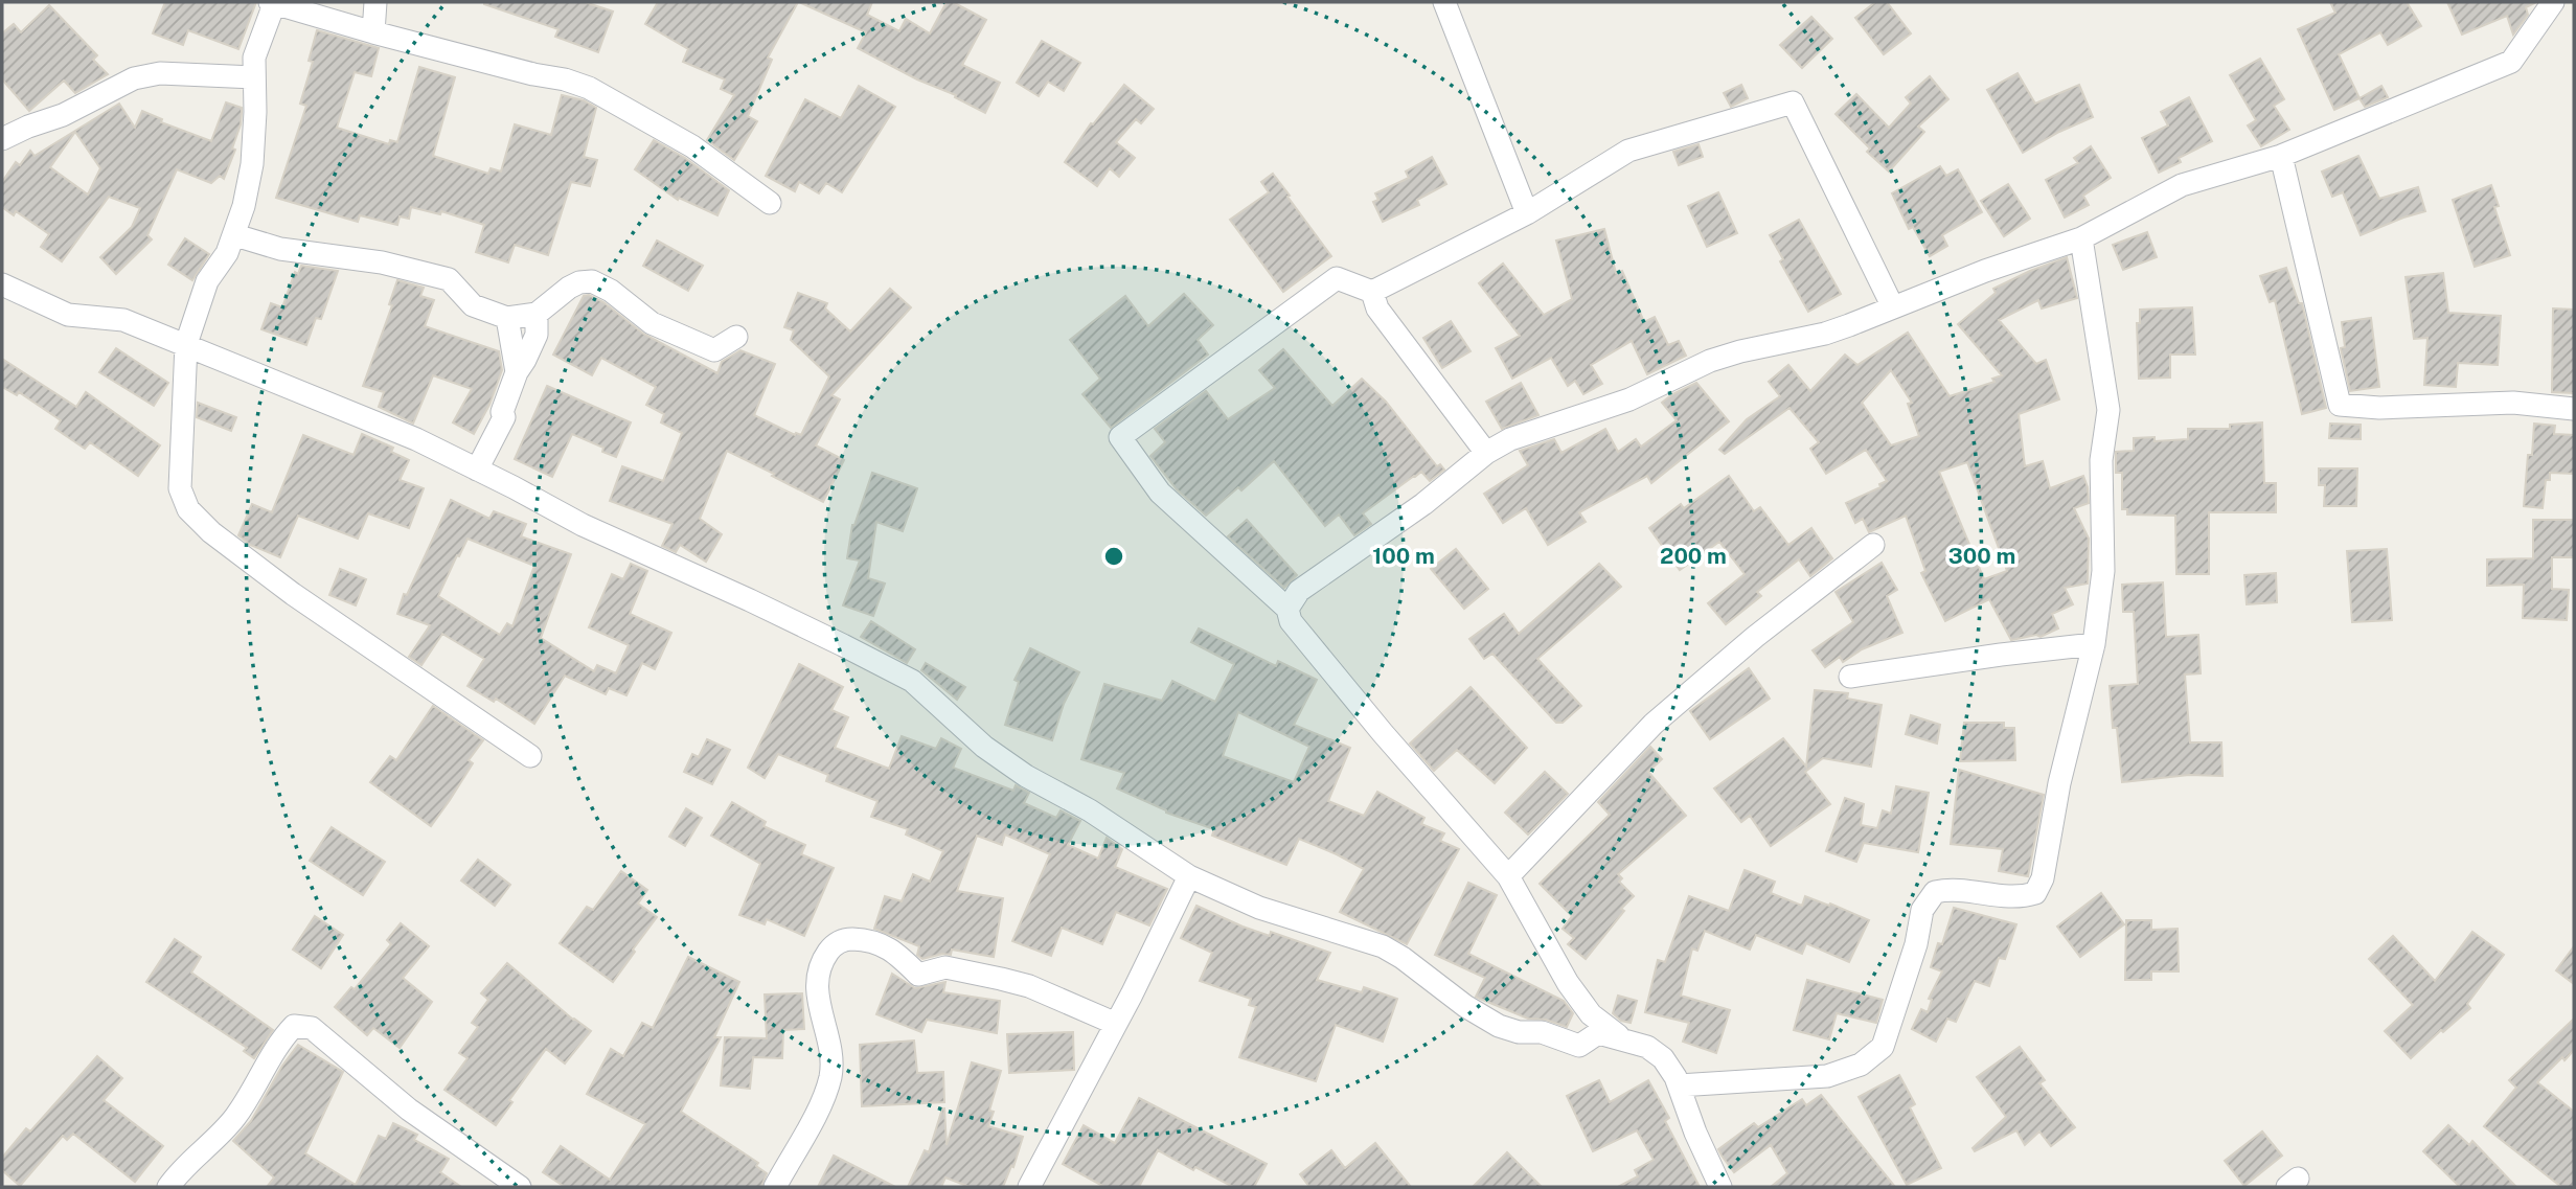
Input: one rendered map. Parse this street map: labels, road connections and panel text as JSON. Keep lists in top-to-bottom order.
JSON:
{
  "rings": ["100 m", "200 m", "300 m"]
}
